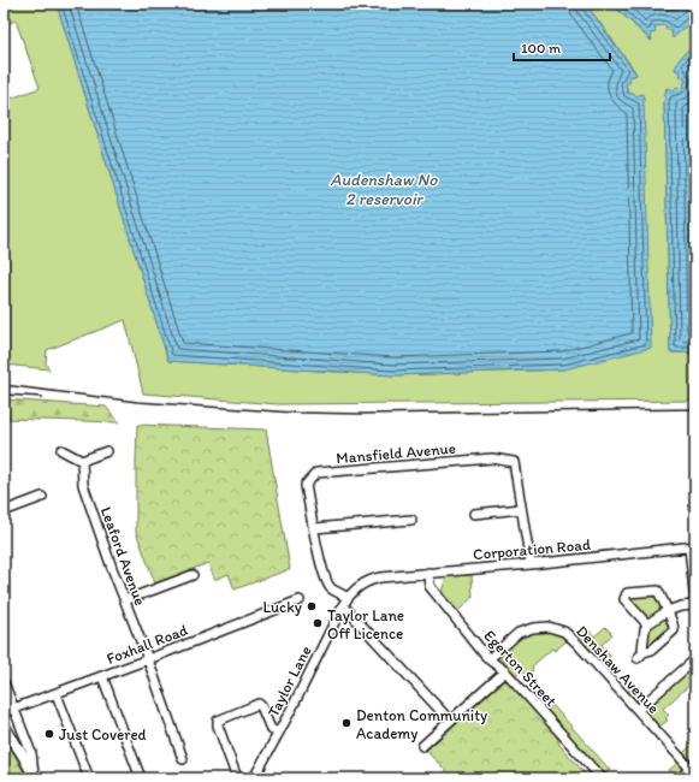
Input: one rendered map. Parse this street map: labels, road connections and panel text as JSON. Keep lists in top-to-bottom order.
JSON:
{
  "streets": {
    "street": [
      "Mansfield Avenue",
      "Corporation Road",
      "Leaford Avenue",
      "Foxhall Road",
      "Egerton Street",
      "Denshaw Avenue",
      "Taylor Lane"
    ]
  },
  "crossings": [
    ["Mansfield Avenue", "Corporation Road"],
    ["Mansfield Avenue", "Taylor Lane"],
    ["Corporation Road", "Egerton Street"],
    ["Corporation Road", "Taylor Lane"],
    ["Leaford Avenue", "Foxhall Road"],
    ["Egerton Street", "Denshaw Avenue"]
  ],
  "water": ["Audenshaw No 2 reservoir"],
  "places": [
    "Lucky",
    "Taylor Lane Off Licence",
    "Denton Community Academy",
    "Just Covered"
  ],
  "scale_bar": "100 m"
}
